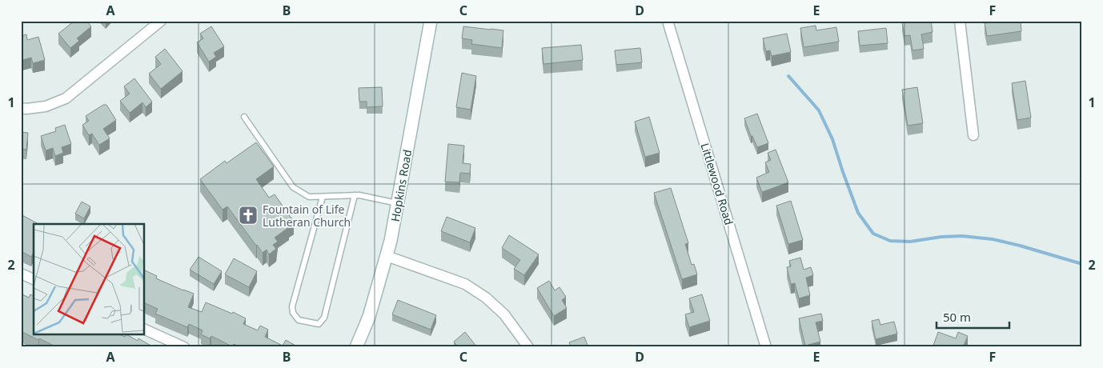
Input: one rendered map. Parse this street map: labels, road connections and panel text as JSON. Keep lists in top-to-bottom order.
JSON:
{
  "streets": {
    "main road": ["Hopkins Road"],
    "street": ["Littlewood Road"]
  },
  "places": {
    "church": ["Fountain of Life Lutheran Church"]
  },
  "scale_bar": "50 m",
  "grid": {
    "columns": [
      "A",
      "B",
      "C",
      "D",
      "E",
      "F"
    ],
    "rows": ["1", "2"]
  }
}
